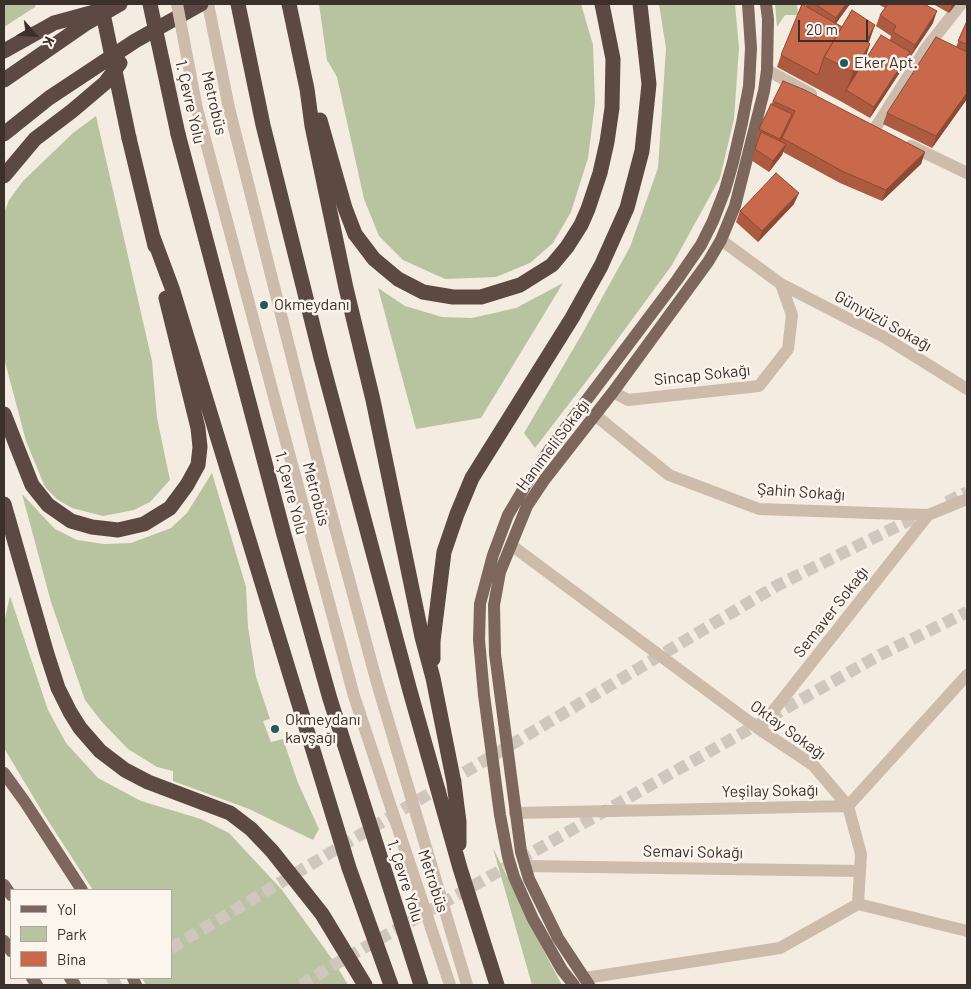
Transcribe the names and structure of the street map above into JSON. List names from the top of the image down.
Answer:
{
  "streets": {
    "highway": ["1. Çevre Yolu"],
    "main road": ["Hanımeli Sokağı"],
    "street": [
      "Metrobüs",
      "Günyüzü Sokağı",
      "Sincap Sokağı",
      "Şahin Sokağı",
      "Semaver Sokağı",
      "Oktay Sokağı",
      "Yeşilay Sokağı",
      "Semavi Sokağı"
    ]
  },
  "crossings": [
    ["Günyüzü Sokağı", "Sincap Sokağı"],
    ["Sincap Sokağı", "Hanımeli Sokağı"],
    ["Hanımeli Sokağı", "Şahin Sokağı"],
    ["Hanımeli Sokağı", "Oktay Sokağı"],
    ["Hanımeli Sokağı", "Yeşilay Sokağı"],
    ["Hanımeli Sokağı", "Semavi Sokağı"],
    ["Şahin Sokağı", "Semaver Sokağı"],
    ["Semaver Sokağı", "Oktay Sokağı"],
    ["Oktay Sokağı", "Yeşilay Sokağı"],
    ["Oktay Sokağı", "Semavi Sokağı"]
  ],
  "places": ["Eker Apt.", "Okmeydanı", "Okmeydanı kavşağı"],
  "legend": ["Yol", "Park", "Bina"],
  "scale_bar": "20 m",
  "north": "bottom right"
}
